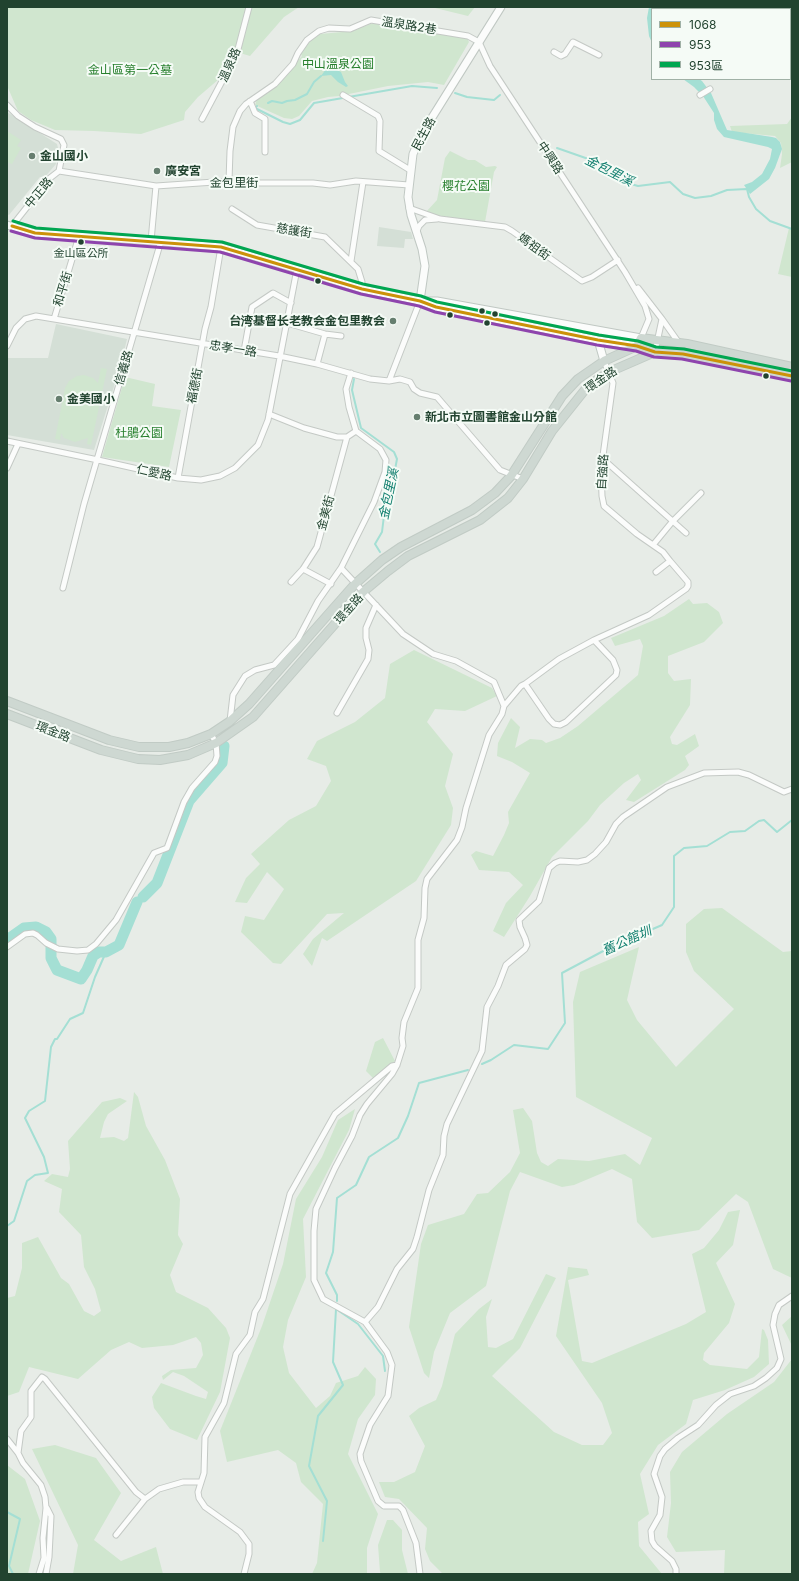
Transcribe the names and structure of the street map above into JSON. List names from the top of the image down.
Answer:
{
  "streets": {
    "main road": ["環金路"],
    "street": [
      "溫泉路2巷",
      "溫泉路",
      "民生路",
      "中興路",
      "金包里街",
      "中正路",
      "慈護街",
      "媽祖街",
      "和平街",
      "忠孝一路",
      "信義路",
      "福德街",
      "自強路",
      "仁愛路",
      "金美街"
    ]
  },
  "crossings": [
    ["溫泉路2巷", "民生路"],
    ["溫泉路2巷", "中興路"],
    ["民生路", "中興路"],
    ["民生路", "金包里街"],
    ["民生路", "媽祖街"],
    ["中興路", "媽祖街"],
    ["金包里街", "中正路"],
    ["和平街", "忠孝一路"],
    ["忠孝一路", "信義路"],
    ["忠孝一路", "環金路"],
    ["忠孝一路", "福德街"],
    ["忠孝一路", "仁愛路"],
    ["信義路", "仁愛路"],
    ["環金路", "自強路"],
    ["福德街", "仁愛路"]
  ],
  "water": ["金包里溪", "舊公館圳"],
  "parks": [
    "中山溫泉公園",
    "金山區第一公墓",
    "櫻花公園",
    "杜鵑公園"
  ],
  "places": [
    "金山國小",
    "廣安宮",
    "金山區公所",
    "台湾基督长老教会金包里教会",
    "金美國小",
    "新北市立圖書館金山分館"
  ],
  "lines": ["transit line 953區", "transit line 1068", "transit line 953"],
  "legend": ["1068", "953", "953區"]
}
